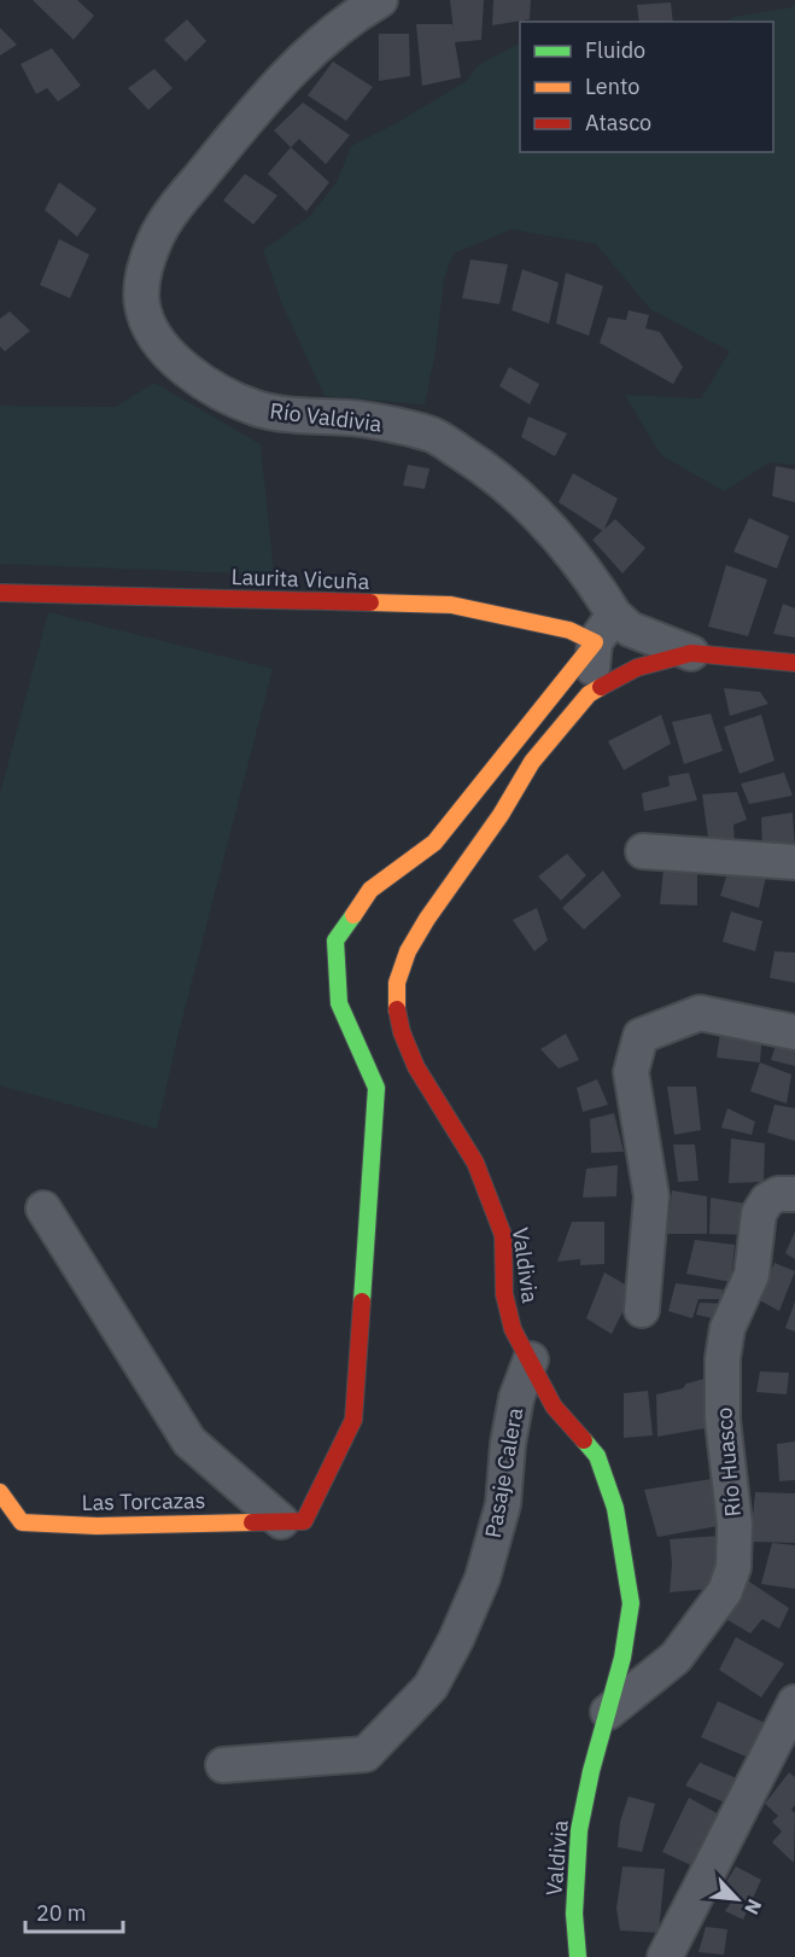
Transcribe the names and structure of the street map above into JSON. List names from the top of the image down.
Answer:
{
  "streets": {
    "street": [
      "Río Valdivia",
      "Laurita Vicuña",
      "Valdivia",
      "Río Huasco",
      "Pasaje Calera",
      "Las Torcazas"
    ]
  },
  "crossings": [
    ["Río Valdivia", "Laurita Vicuña"],
    ["Río Valdivia", "Valdivia"],
    ["Valdivia", "Río Huasco"],
    ["Valdivia", "Pasaje Calera"]
  ],
  "legend": ["Fluido", "Lento", "Atasco"],
  "scale_bar": "20 m",
  "north": "bottom right"
}
